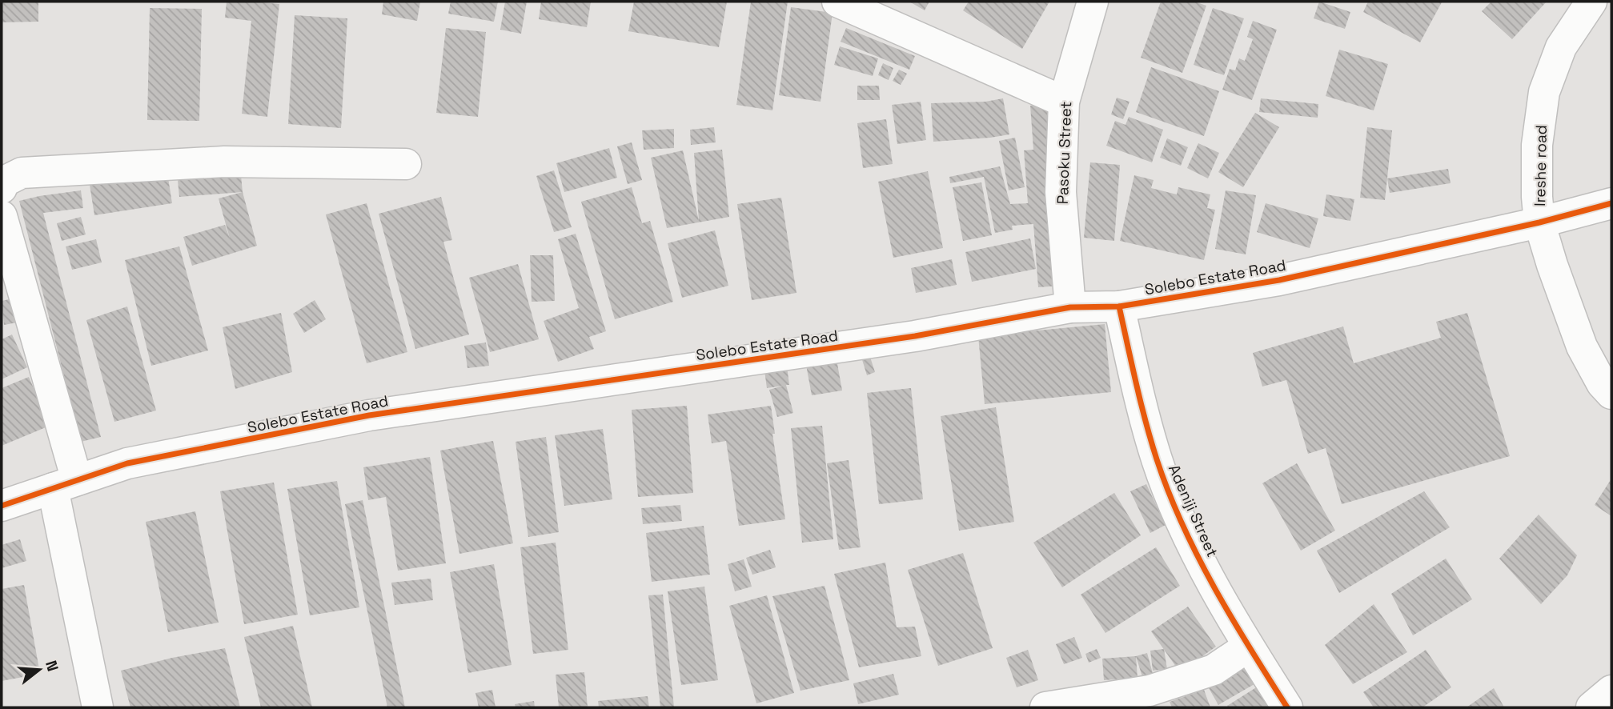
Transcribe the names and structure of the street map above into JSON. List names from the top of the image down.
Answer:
{
  "streets": {
    "street": [
      "Pasoku Street",
      "Ireshe road",
      "Solebo Estate Road",
      "Adeniji Street"
    ]
  },
  "crossings": [
    ["Pasoku Street", "Solebo Estate Road"],
    ["Ireshe road", "Solebo Estate Road"],
    ["Solebo Estate Road", "Adeniji Street"]
  ],
  "north": "right"
}
